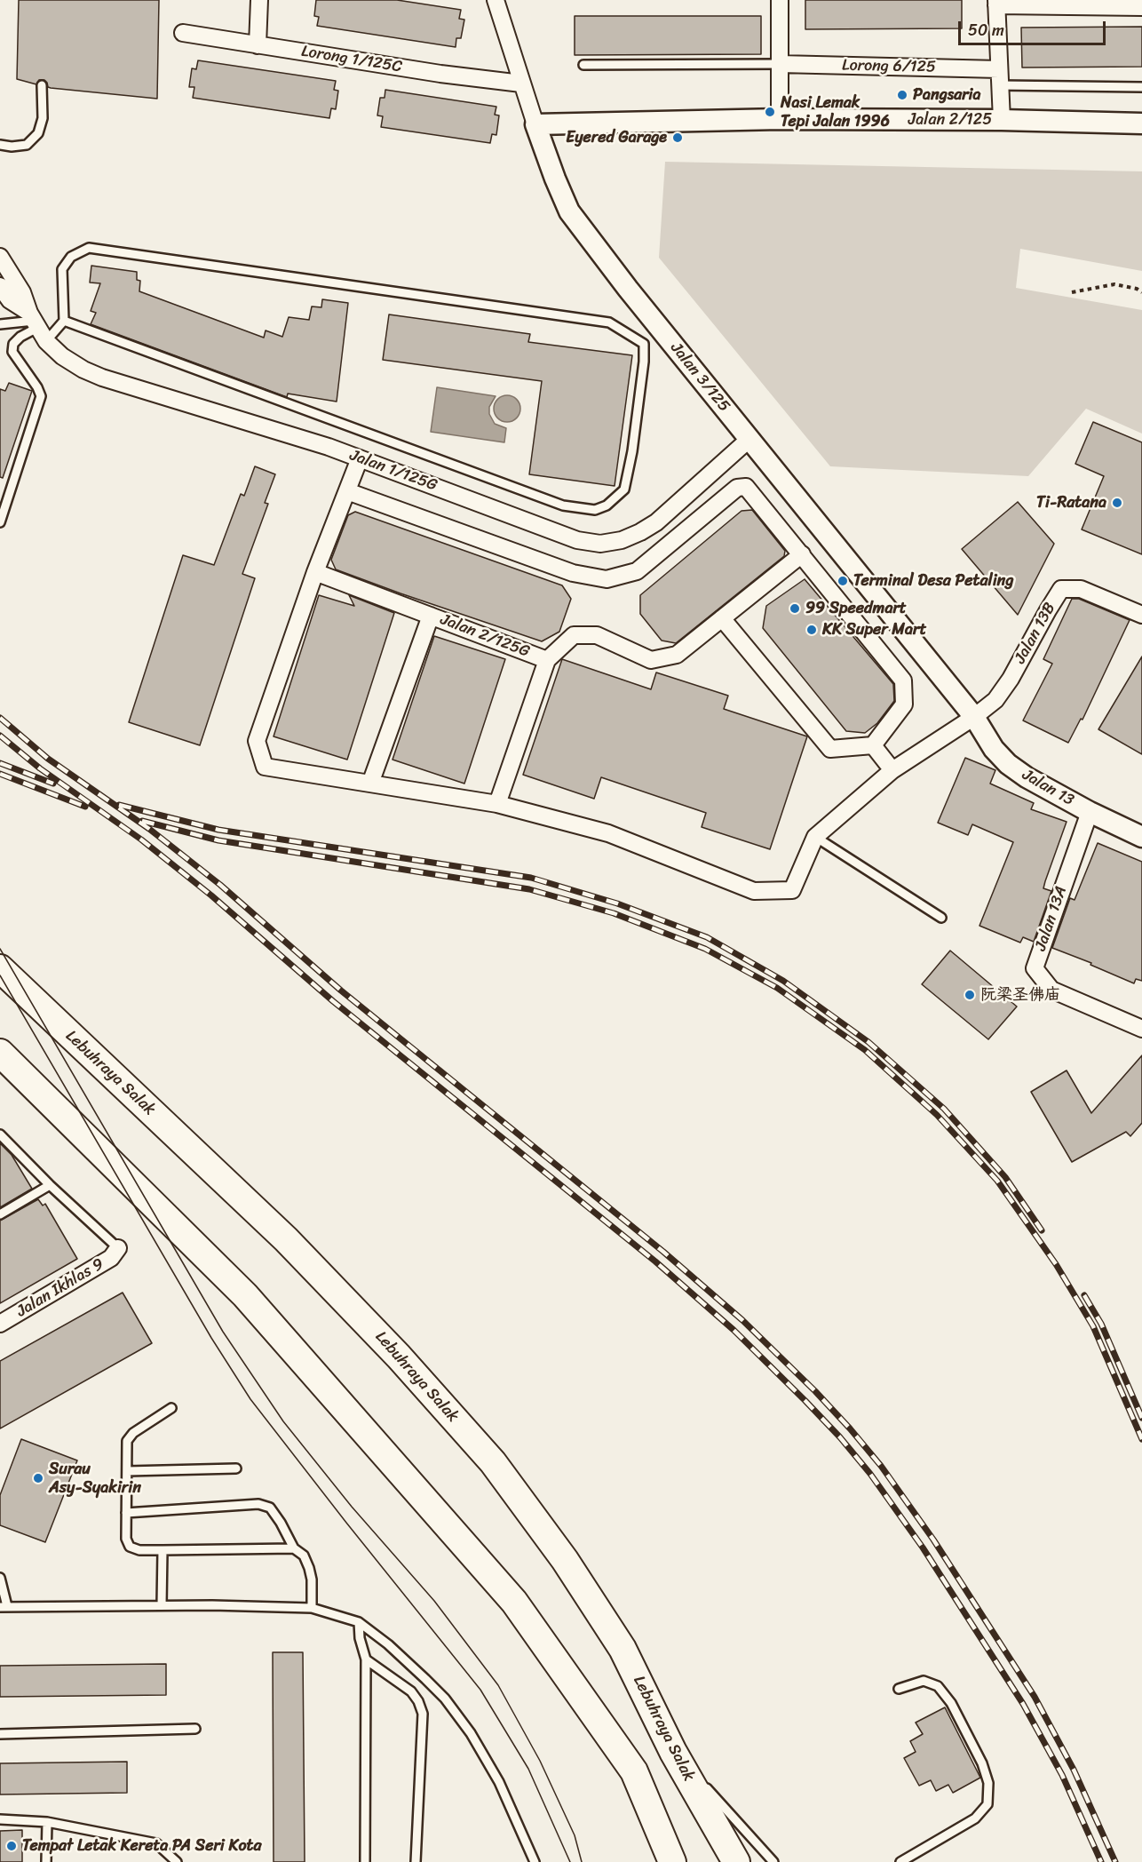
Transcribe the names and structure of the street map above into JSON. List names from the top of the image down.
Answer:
{
  "streets": {
    "highway": ["Lebuhraya Salak"],
    "street": [
      "Lorong 1/125C",
      "Lorong 6/125",
      "Jalan 2/125",
      "Jalan 3/125",
      "Jalan 1/125G",
      "Jalan 13B",
      "Jalan 2/125G",
      "Jalan 13",
      "Jalan 13A",
      "Jalan Ikhlas 9"
    ]
  },
  "crossings": [
    ["Lorong 1/125C", "Jalan 3/125"],
    ["Jalan 2/125", "Jalan 3/125"],
    ["Jalan 3/125", "Jalan 1/125G"],
    ["Jalan 3/125", "Jalan 13B"],
    ["Jalan 3/125", "Jalan 13"],
    ["Jalan 13B", "Jalan 13"],
    ["Jalan 13", "Jalan 13A"]
  ],
  "places": [
    "Pangsaria",
    "Nasi Lemak Tepi Jalan 1996",
    "Eyered Garage",
    "Ti-Ratana",
    "Terminal Desa Petaling",
    "99 Speedmart",
    "KK Super Mart",
    "阮梁圣佛庙",
    "Surau Asy-Syakirin",
    "Tempat Letak Kereta PA Seri Kota"
  ],
  "scale_bar": "50 m"
}
